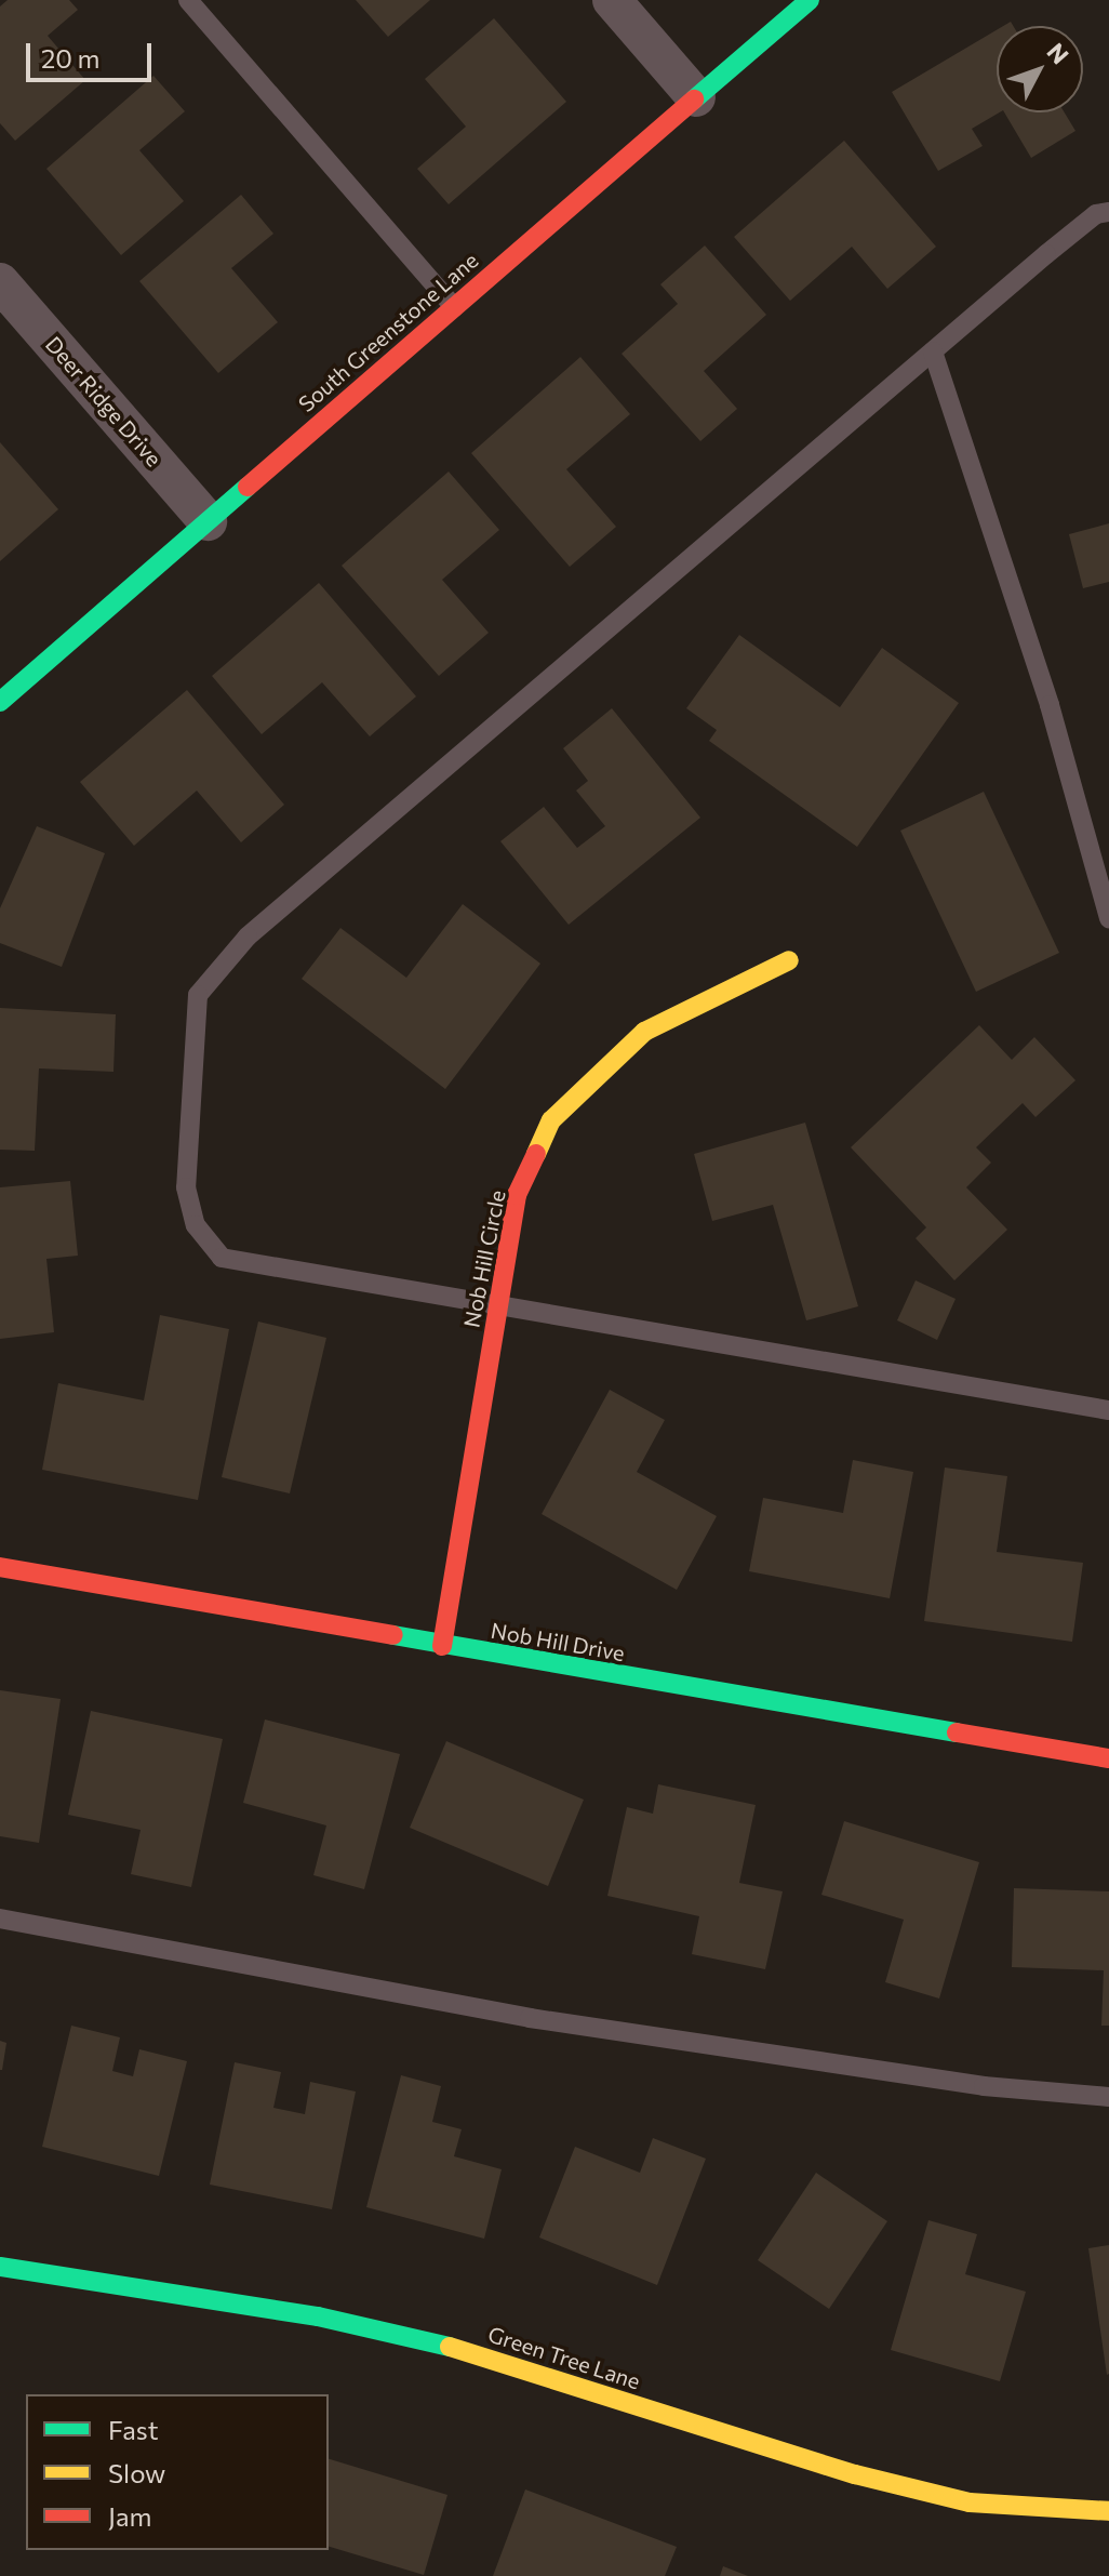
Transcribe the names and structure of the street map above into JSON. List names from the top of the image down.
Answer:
{
  "streets": {
    "street": [
      "South Greenstone Lane",
      "Deer Ridge Drive",
      "Nob Hill Circle",
      "Nob Hill Drive",
      "Green Tree Lane"
    ]
  },
  "crossings": [
    ["South Greenstone Lane", "Deer Ridge Drive"],
    ["Nob Hill Circle", "Nob Hill Drive"]
  ],
  "legend": ["Fast", "Slow", "Jam"],
  "scale_bar": "20 m",
  "north": "top right"
}
